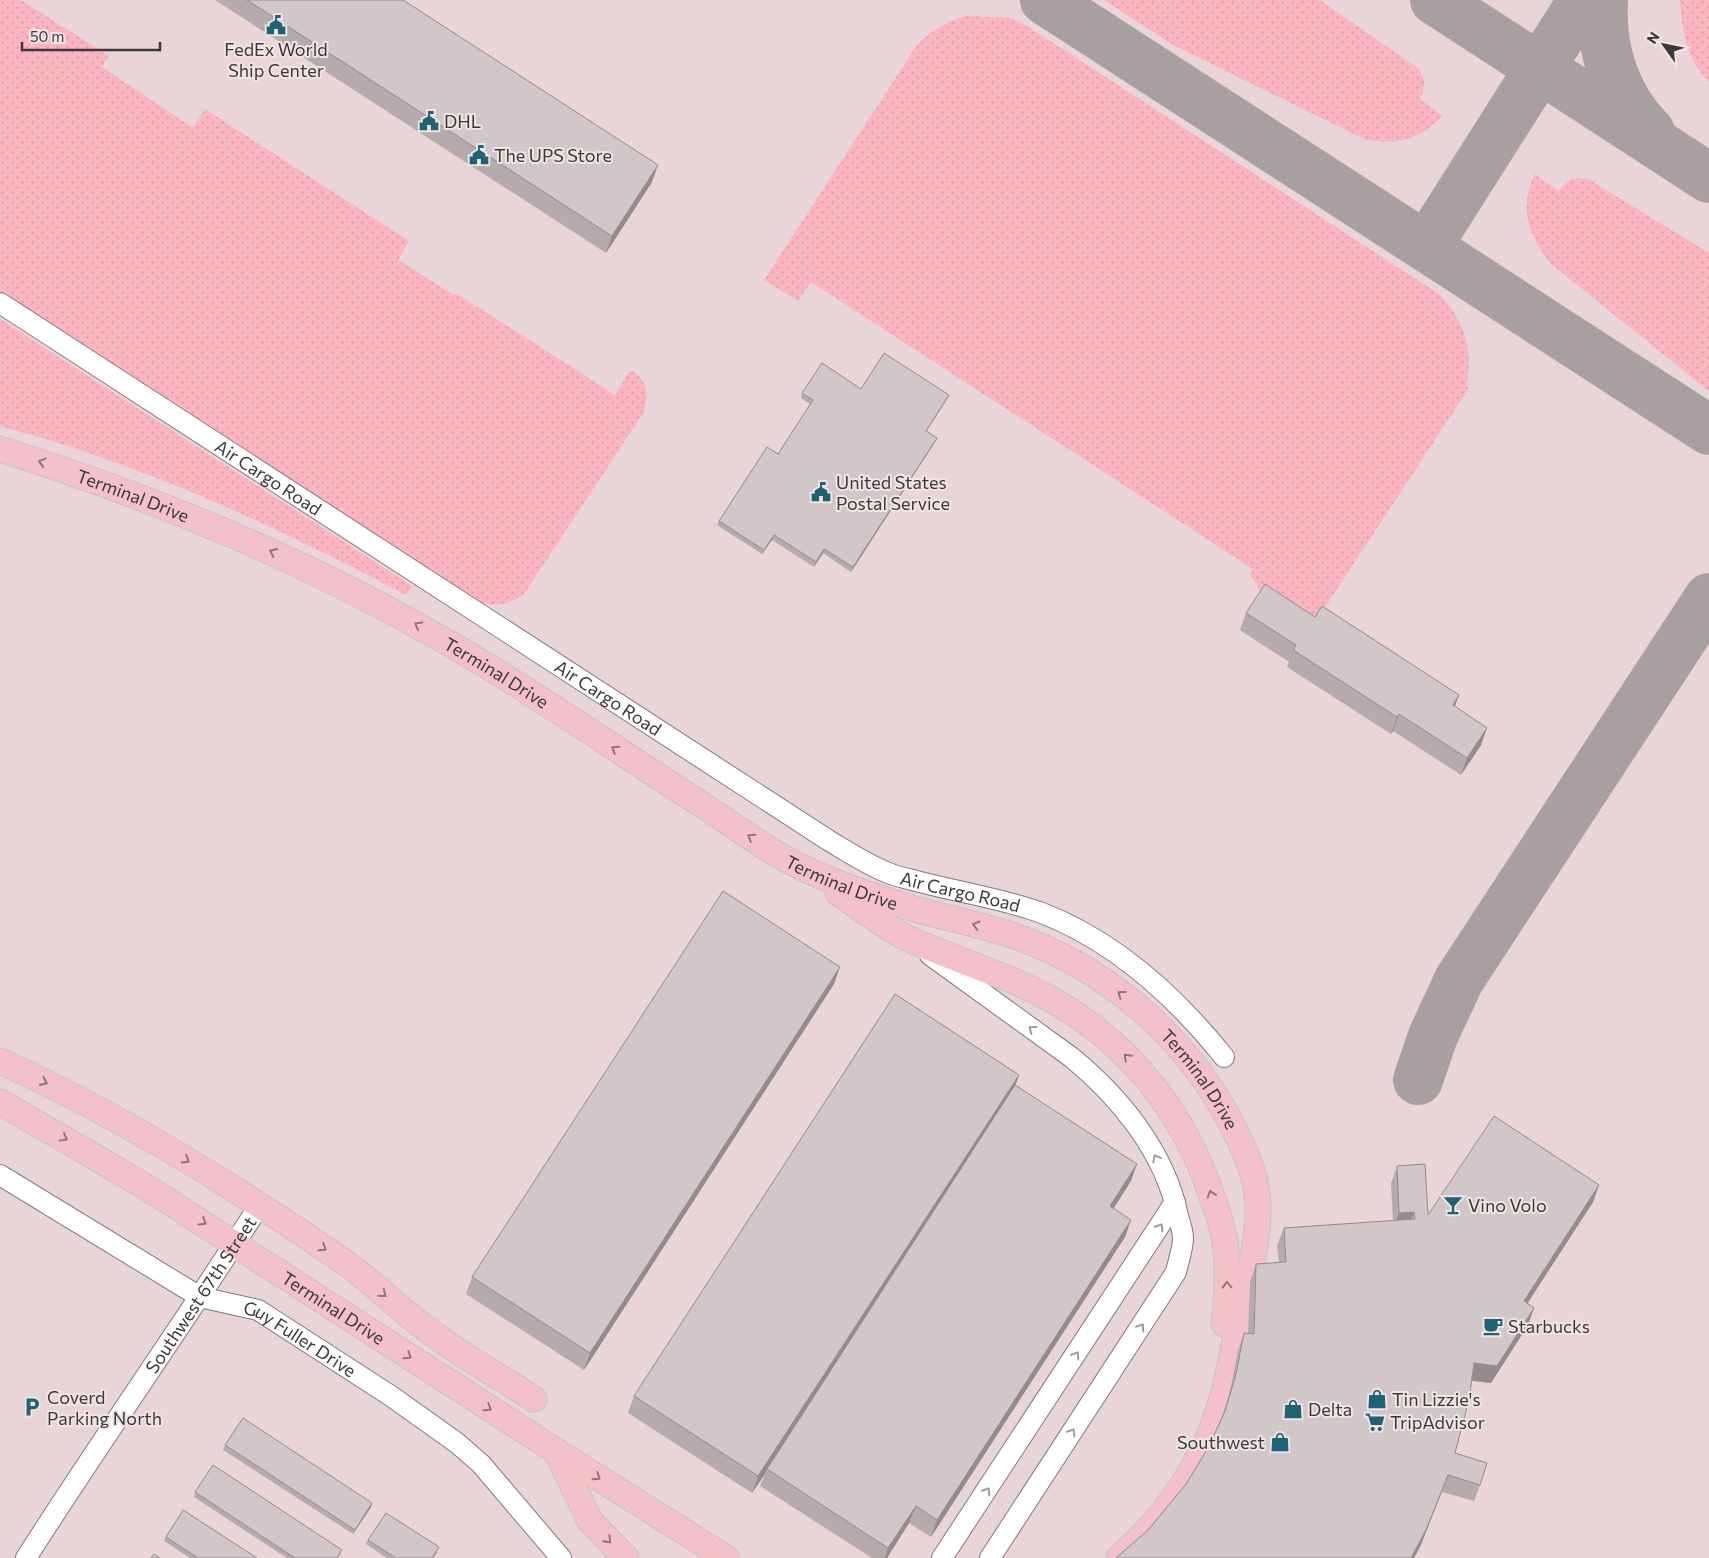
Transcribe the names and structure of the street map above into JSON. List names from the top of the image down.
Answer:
{
  "streets": {
    "main road": ["Terminal Drive"],
    "street": ["Air Cargo Road", "Southwest 67th Street", "Guy Fuller Drive"]
  },
  "crossings": [
    ["Terminal Drive", "Southwest 67th Street"],
    ["Southwest 67th Street", "Guy Fuller Drive"]
  ],
  "places": {
    "public building": [
      "FedEx World Ship Center",
      "DHL",
      "The UPS Store",
      "United States Postal Service"
    ],
    "bar": ["Vino Volo"],
    "cafe": ["Starbucks"],
    "shop": ["Tin Lizzie's", "Delta", "Southwest"],
    "parking": ["Coverd Parking North"],
    "supermarket": ["TripAdvisor"]
  },
  "scale_bar": "50 m",
  "north": "top left"
}
